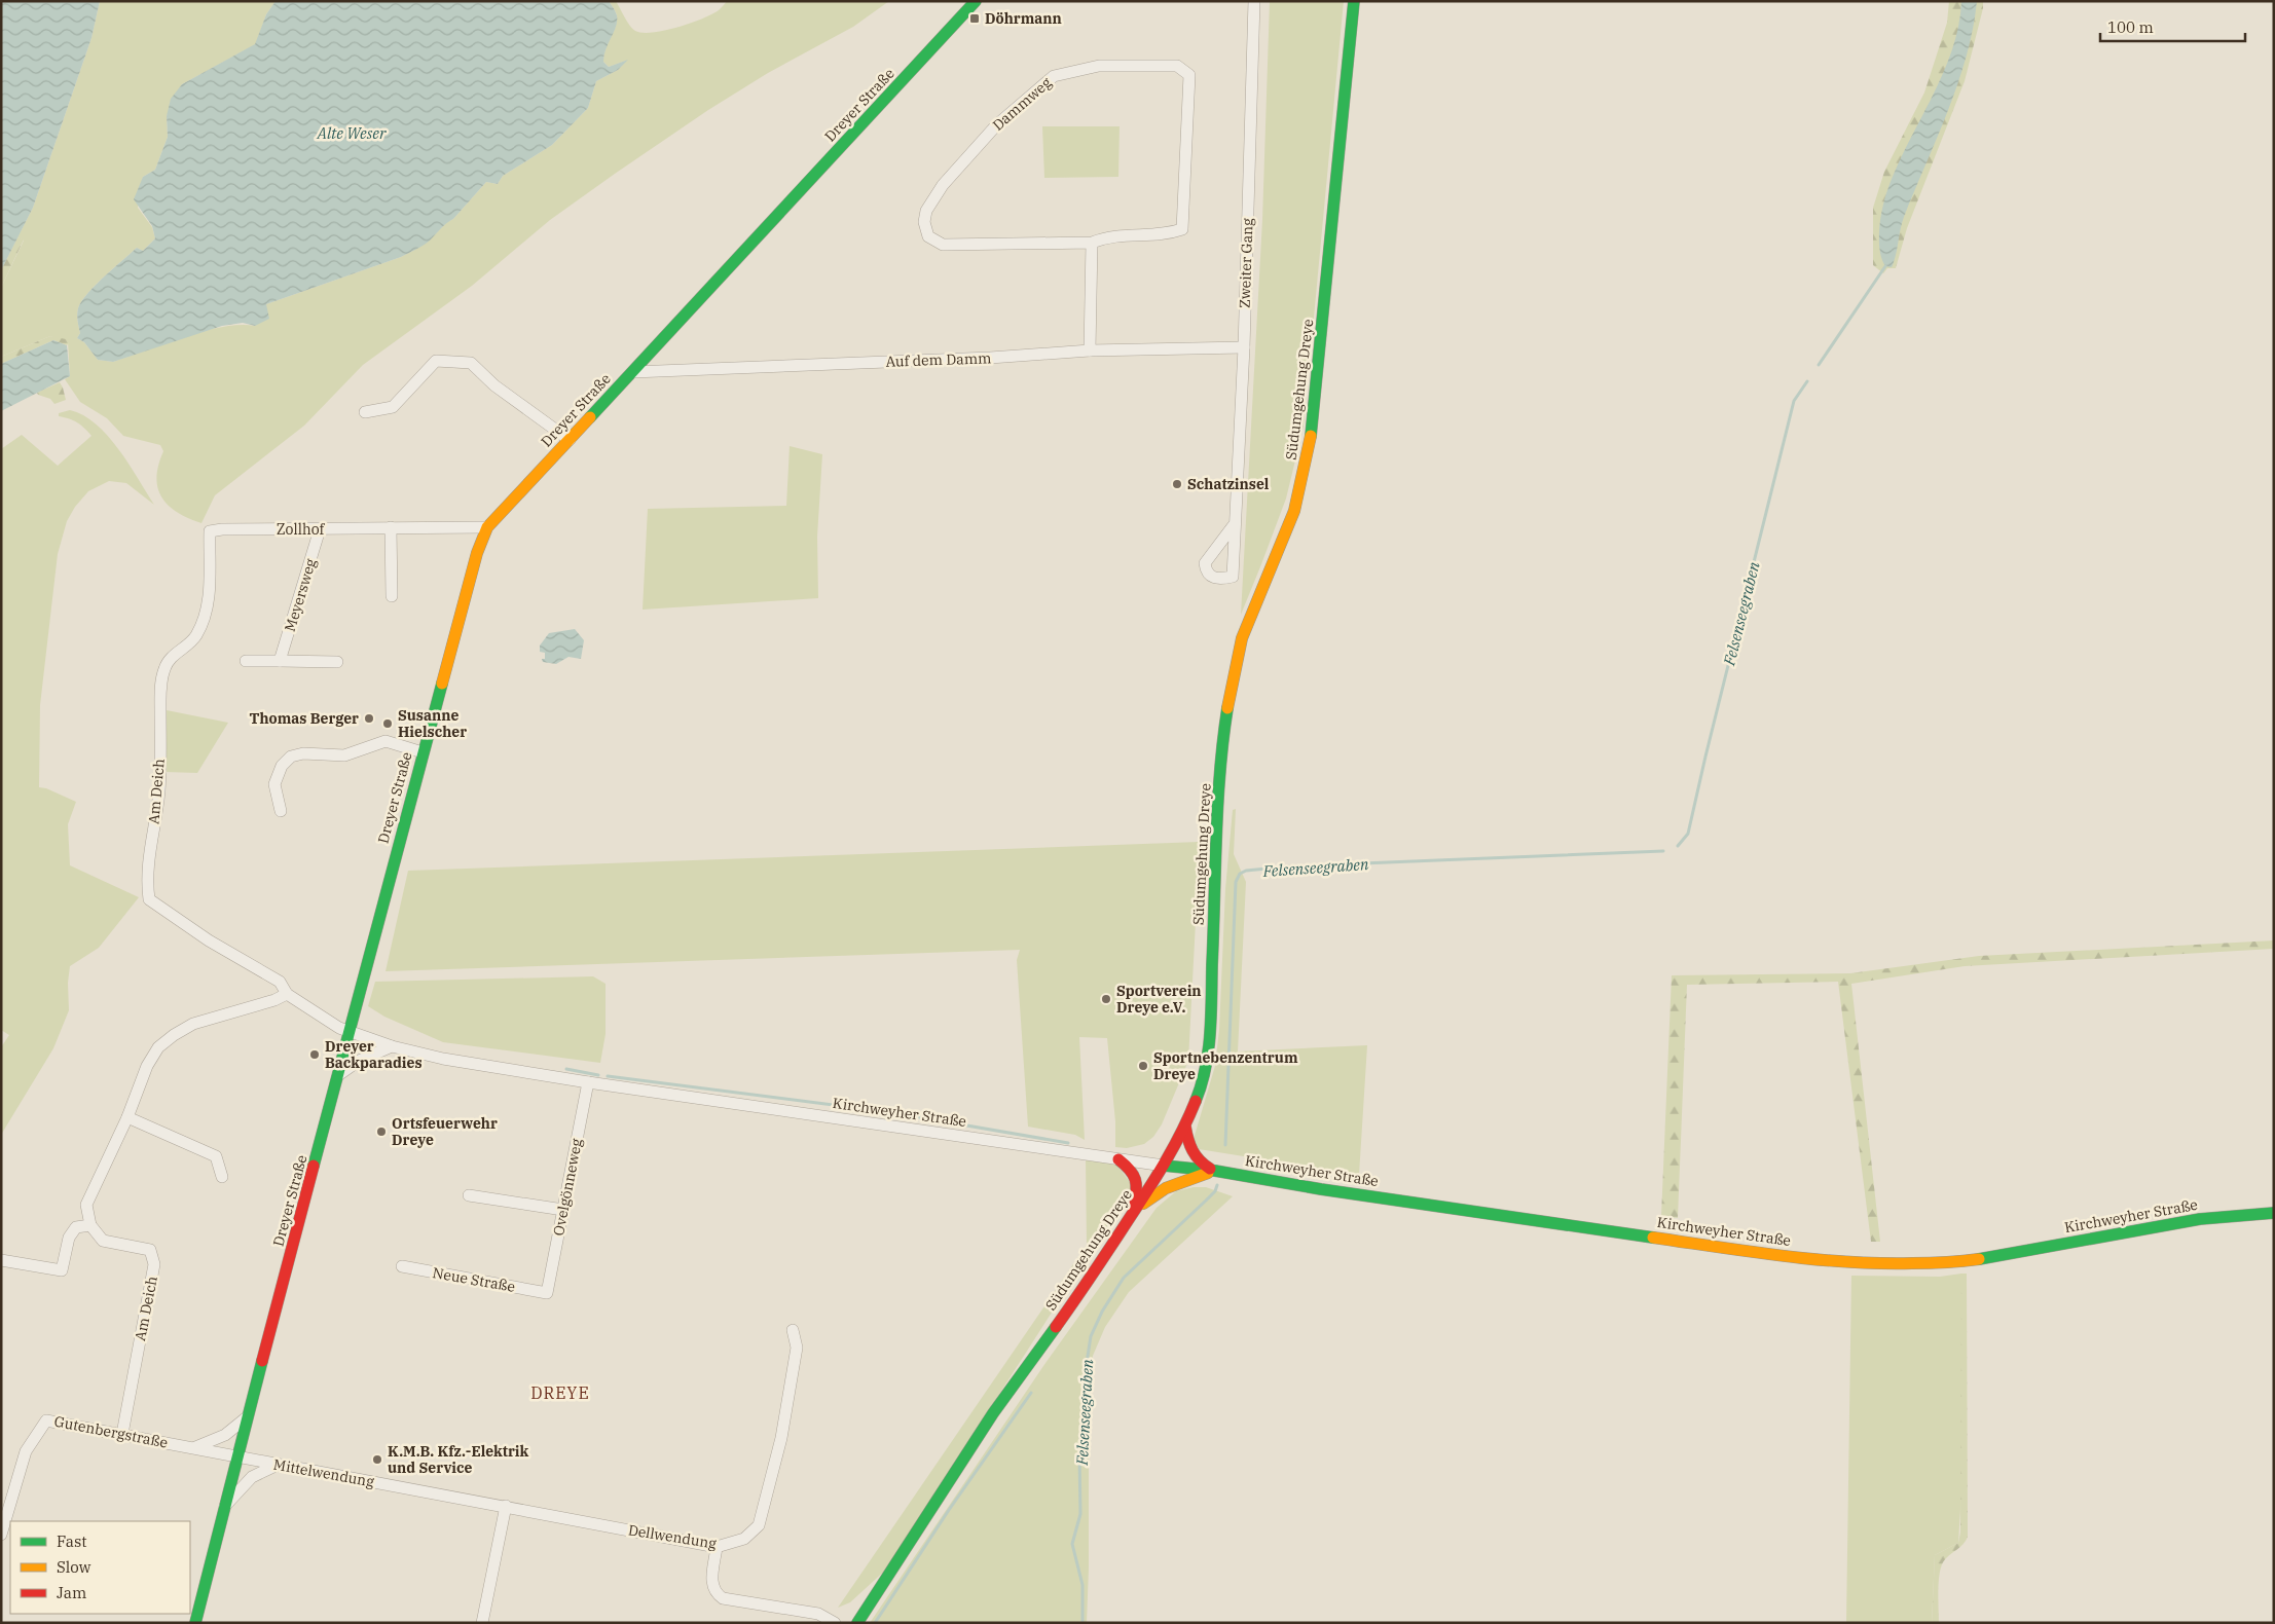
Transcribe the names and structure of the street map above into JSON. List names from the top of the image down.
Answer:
{
  "streets": {
    "main road": ["Dreyer Straße", "Südumgehung Dreye", "Kirchweyher Straße"],
    "street": [
      "Dammweg",
      "Zweiter Gang",
      "Auf dem Damm",
      "Zollhof",
      "Meyersweg",
      "Am Deich",
      "Ovelgönneweg",
      "Neue Straße",
      "Gutenbergstraße",
      "Mittelwendung",
      "Dellwendung"
    ]
  },
  "crossings": [
    ["Dreyer Straße", "Auf dem Damm"],
    ["Dreyer Straße", "Zollhof"],
    ["Dreyer Straße", "Am Deich"],
    ["Dreyer Straße", "Kirchweyher Straße"],
    ["Dreyer Straße", "Gutenbergstraße"],
    ["Dreyer Straße", "Mittelwendung"],
    ["Zweiter Gang", "Auf dem Damm"],
    ["Südumgehung Dreye", "Kirchweyher Straße"],
    ["Zollhof", "Meyersweg"],
    ["Zollhof", "Am Deich"],
    ["Am Deich", "Kirchweyher Straße"],
    ["Am Deich", "Gutenbergstraße"],
    ["Kirchweyher Straße", "Ovelgönneweg"],
    ["Ovelgönneweg", "Neue Straße"],
    ["Gutenbergstraße", "Mittelwendung"],
    ["Mittelwendung", "Dellwendung"]
  ],
  "districts": ["DREYE"],
  "water": ["Alte Weser", "Felsenseegraben"],
  "places": {
    "transit": ["Döhrmann"],
    "other": [
      "Schatzinsel",
      "Thomas Berger",
      "Susanne Hielscher",
      "Sportverein Dreye e.V.",
      "Dreyer Backparadies",
      "Sportnebenzentrum Dreye",
      "Ortsfeuerwehr Dreye",
      "K.M.B. Kfz.-Elektrik und Service"
    ]
  },
  "legend": ["Fast", "Slow", "Jam"],
  "scale_bar": "100 m"
}
